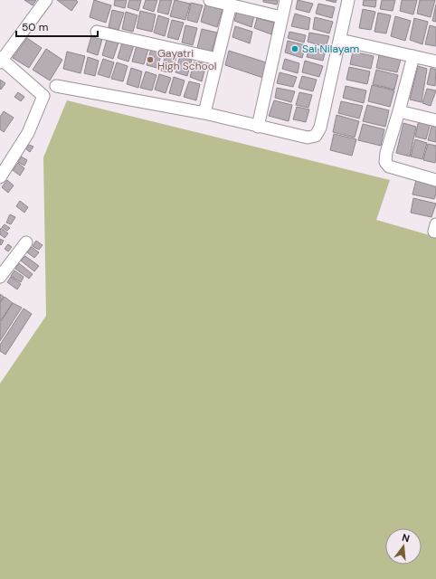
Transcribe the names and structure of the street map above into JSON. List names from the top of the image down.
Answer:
{
  "places": ["Sai Nilayam", "Gayatri High School"],
  "scale_bar": "50 m",
  "north": "top"
}
